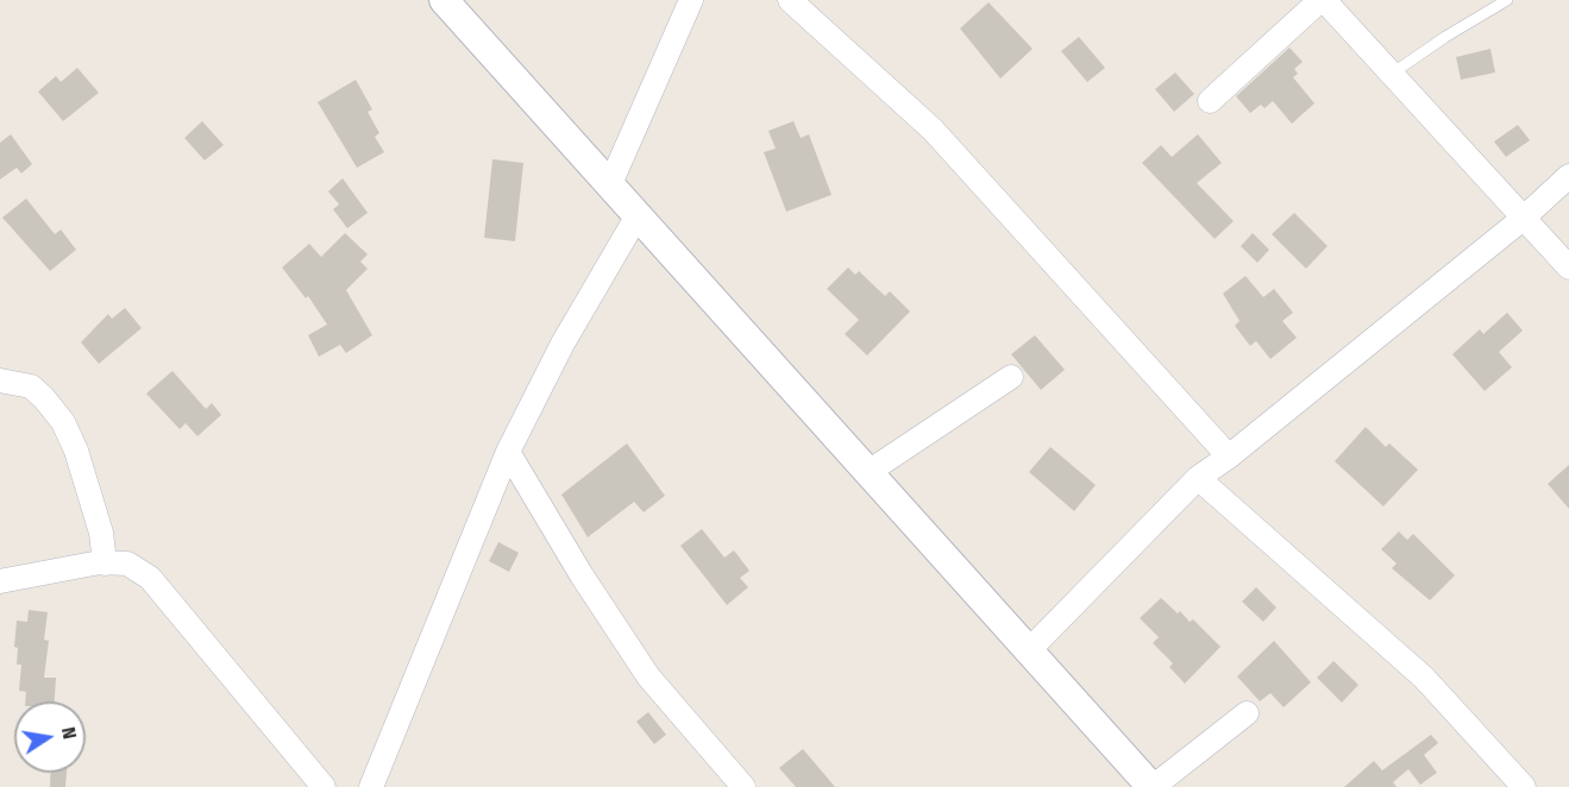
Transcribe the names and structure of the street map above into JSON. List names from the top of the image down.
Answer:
{
  "north": "right"
}
